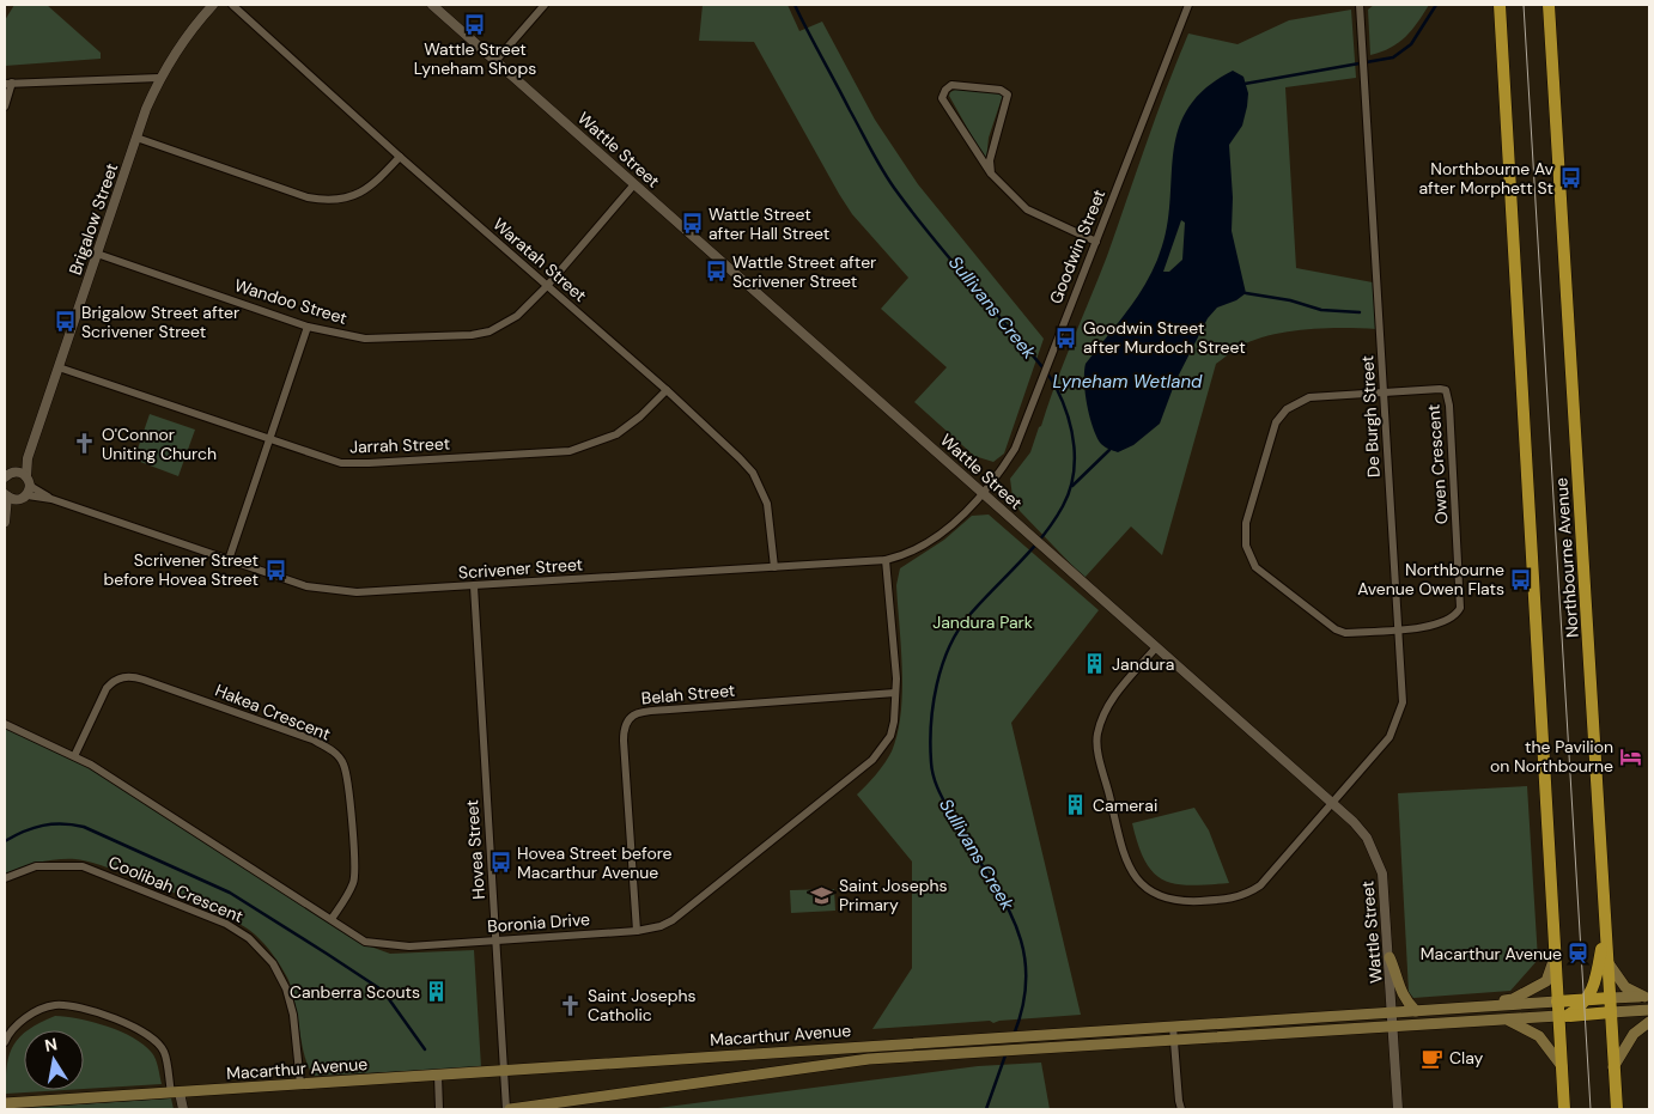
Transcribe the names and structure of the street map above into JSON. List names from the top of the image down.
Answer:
{
  "streets": {
    "highway": ["Northbourne Avenue", "Macarthur Avenue"],
    "street": [
      "Wattle Street",
      "Brigalow Street",
      "Goodwin Street",
      "Waratah Street",
      "Wandoo Street",
      "De Burgh Street",
      "Jarrah Street",
      "Owen Crescent",
      "Scrivener Street",
      "Belah Street",
      "Hakea Crescent",
      "Hovea Street",
      "Coolibah Crescent",
      "Boronia Drive"
    ]
  },
  "crossings": [
    ["Wattle Street", "Goodwin Street"],
    ["Wattle Street", "Wandoo Street"],
    ["Wattle Street", "De Burgh Street"],
    ["Wattle Street", "Scrivener Street"],
    ["Wattle Street", "Macarthur Avenue"],
    ["Brigalow Street", "Wandoo Street"],
    ["Brigalow Street", "Jarrah Street"],
    ["Brigalow Street", "Scrivener Street"],
    ["Goodwin Street", "Scrivener Street"],
    ["Waratah Street", "Wandoo Street"],
    ["Waratah Street", "Jarrah Street"],
    ["Waratah Street", "Scrivener Street"],
    ["De Burgh Street", "Owen Crescent"],
    ["Northbourne Avenue", "Macarthur Avenue"],
    ["Scrivener Street", "Hovea Street"],
    ["Scrivener Street", "Boronia Drive"],
    ["Belah Street", "Boronia Drive"],
    ["Hakea Crescent", "Boronia Drive"],
    ["Hovea Street", "Boronia Drive"],
    ["Hovea Street", "Macarthur Avenue"],
    ["Coolibah Crescent", "Macarthur Avenue"]
  ],
  "water": ["Sullivans Creek", "Lyneham Wetland"],
  "parks": ["Jandura Park"],
  "places": {
    "bus stop": [
      "Wattle Street Lyneham Shops",
      "Northbourne Av after Morphett St",
      "Wattle Street after Hall Street",
      "Wattle Street after Scrivener Street",
      "Brigalow Street after Scrivener Street",
      "Goodwin Street after Murdoch Street",
      "Scrivener Street before Hovea Street",
      "Northbourne Avenue Owen Flats",
      "Hovea Street before Macarthur Avenue"
    ],
    "church": ["O'Connor Uniting Church", "Saint Josephs Catholic"],
    "building": ["Jandura", "Camerai", "Canberra Scouts"],
    "hotel": ["the Pavilion on Northbourne"],
    "school or university": ["Saint Josephs Primary"],
    "station": ["Macarthur Avenue"],
    "cafe": ["Clay"]
  },
  "north": "top"
}
